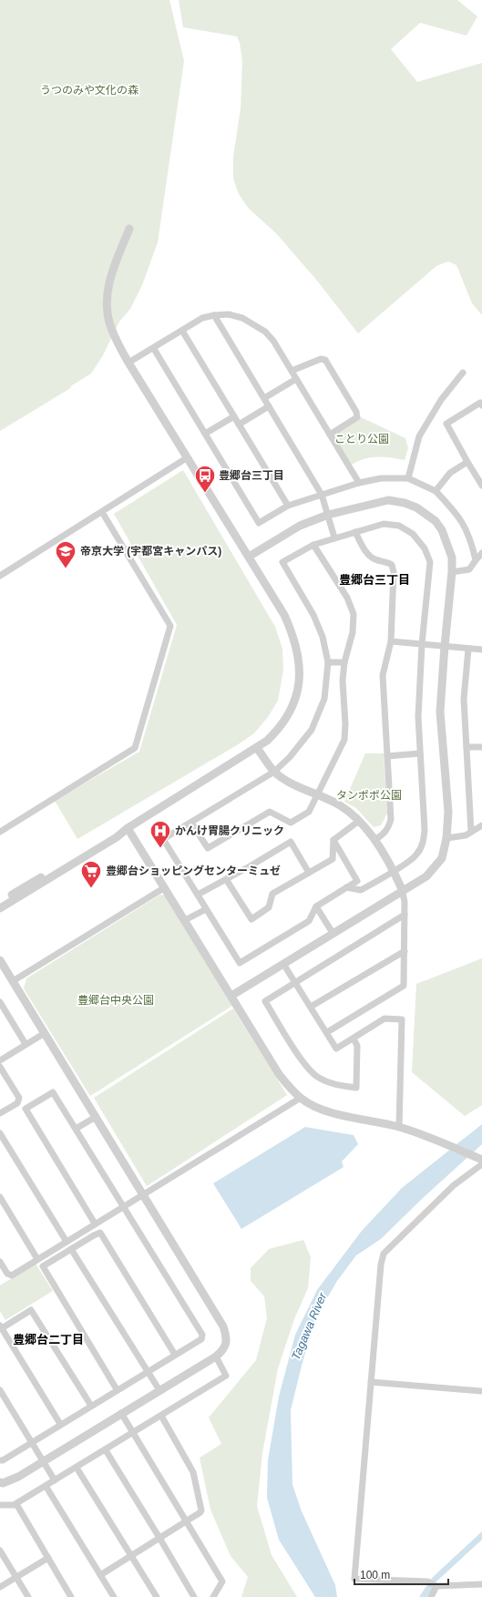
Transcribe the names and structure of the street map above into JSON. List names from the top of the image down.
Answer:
{
  "districts": ["豊郷台三丁目", "豊郷台二丁目"],
  "water": ["Tagawa River"],
  "parks": [
    "うつのみや文化の森",
    "ことり公園",
    "タンポポ公園",
    "豊郷台中央公園"
  ],
  "places": {
    "bus stop": ["豊郷台三丁目"],
    "school or university": ["帝京大学 (宇都宮キャンパス)"],
    "hospital": ["かんけ胃腸クリニック"],
    "supermarket": ["豊郷台ショッピングセンターミュゼ"]
  },
  "scale_bar": "100 m"
}
